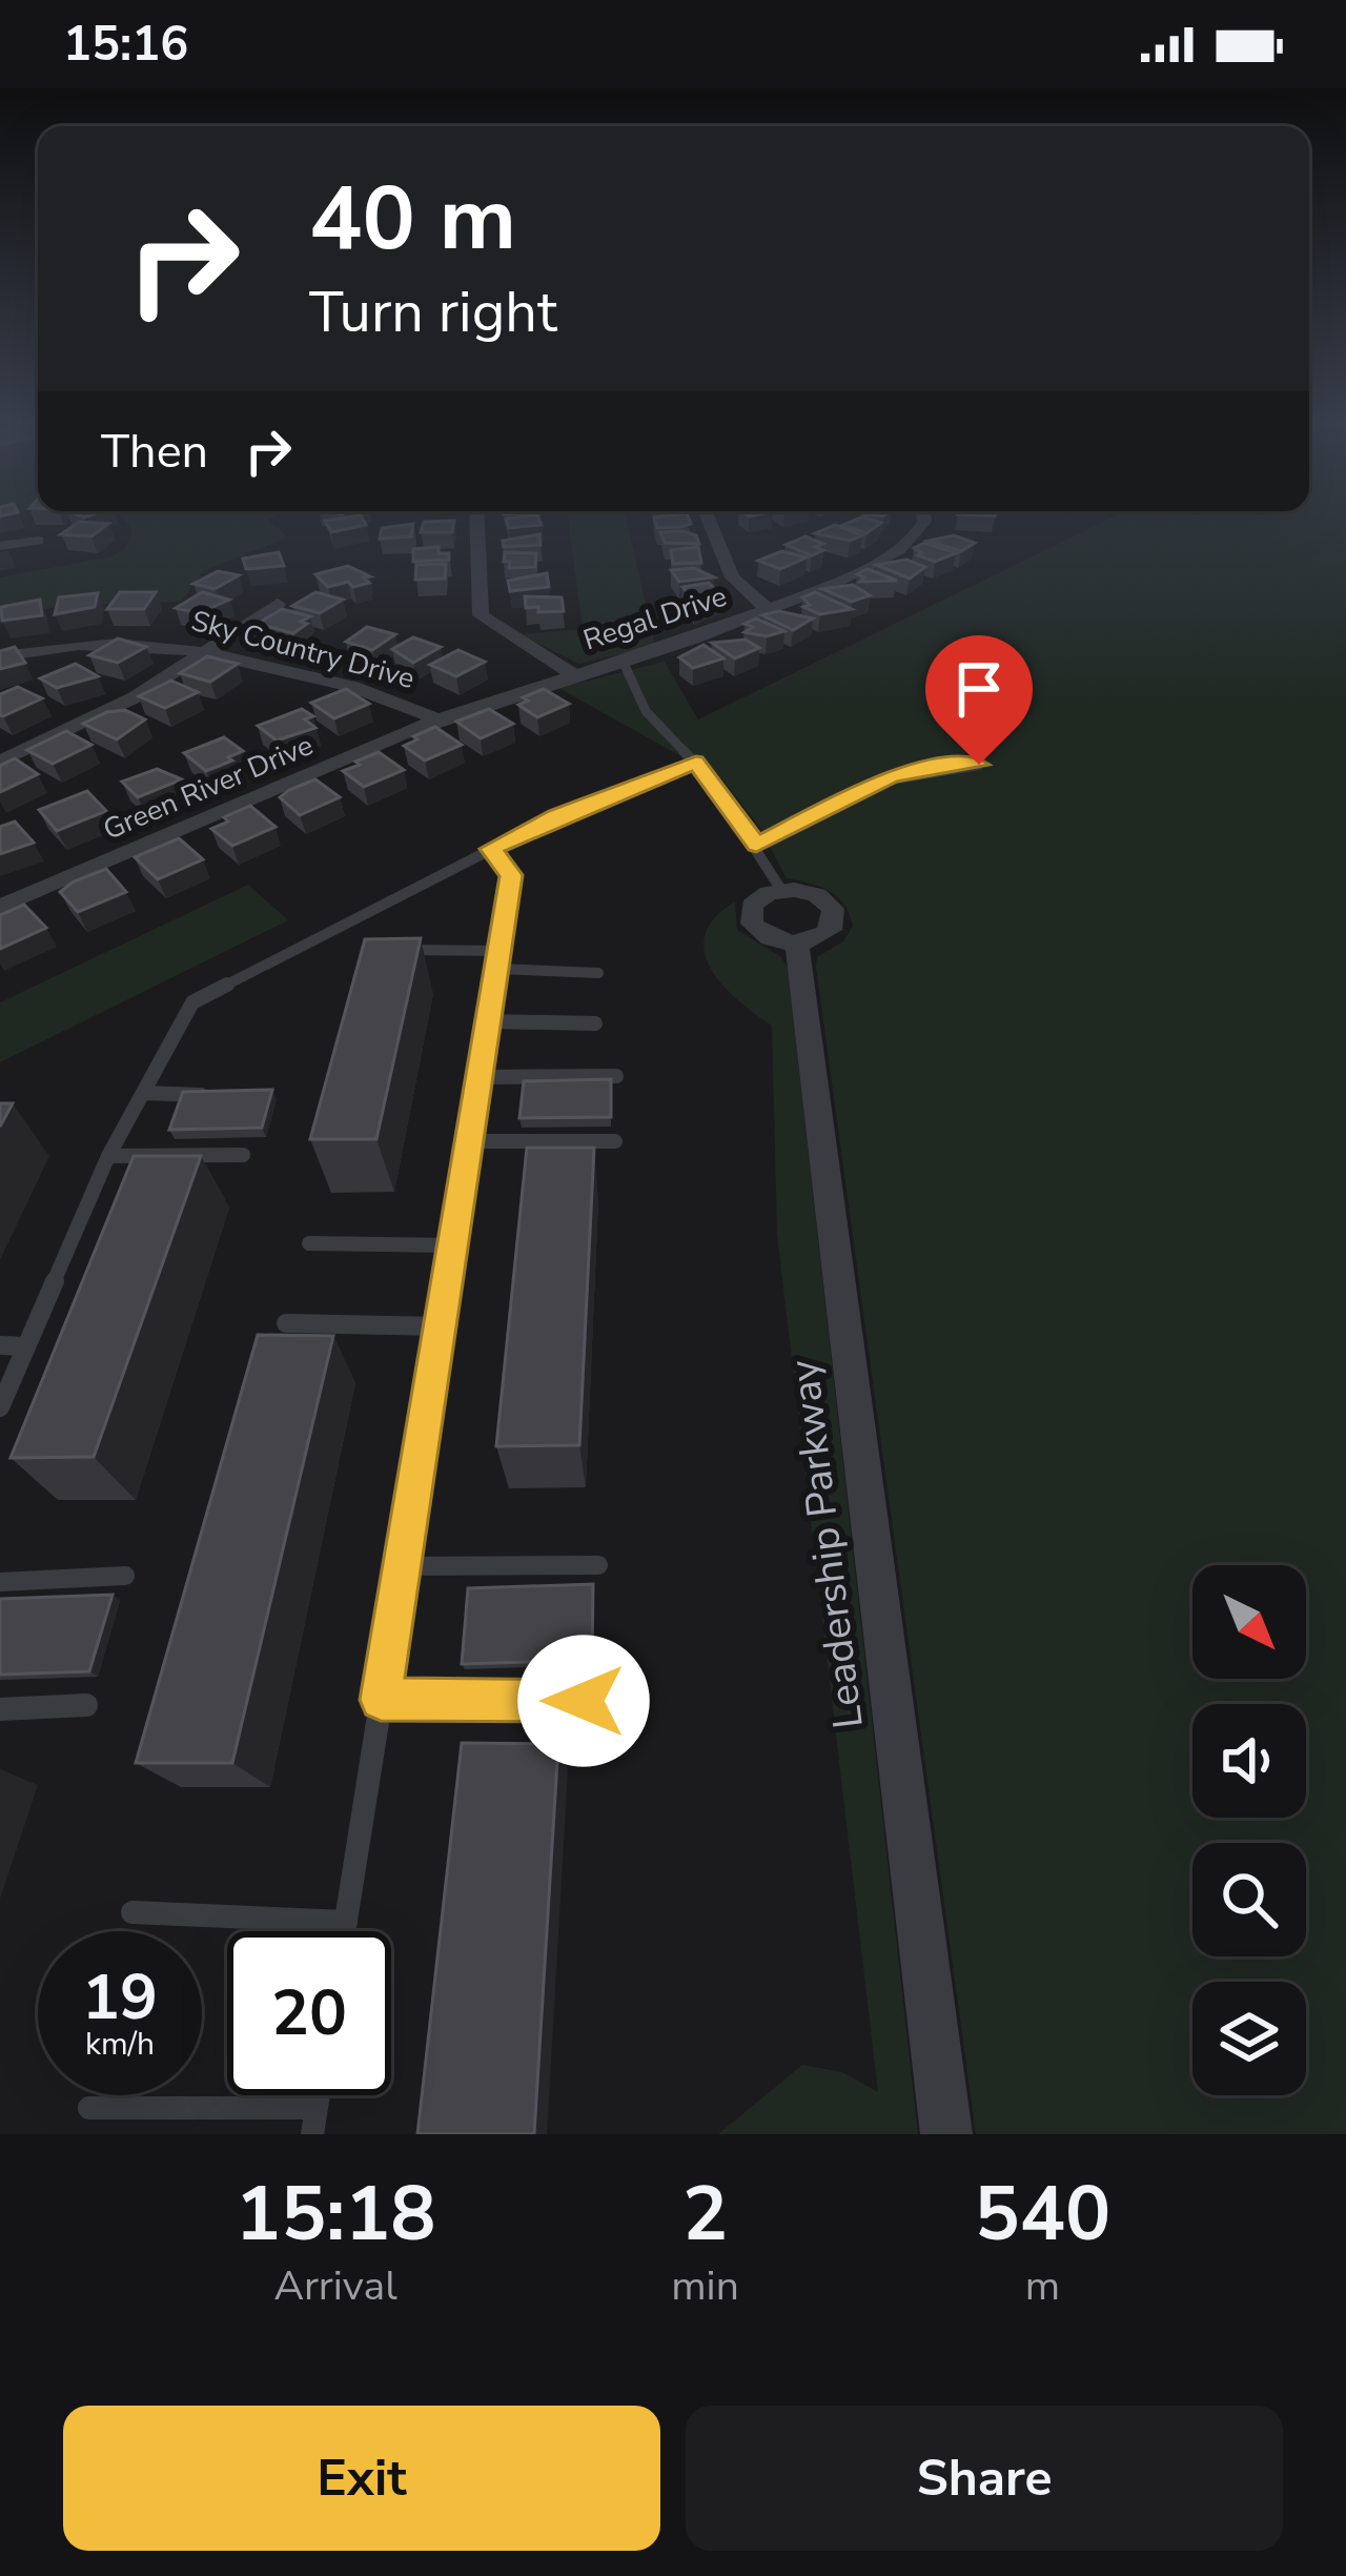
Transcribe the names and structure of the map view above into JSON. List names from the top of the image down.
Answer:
{
  "streets": {
    "street": [
      "Regal Drive",
      "Sky Country Drive",
      "Green River Drive",
      "Leadership Parkway"
    ]
  },
  "crossings": [
    ["Regal Drive", "Sky Country Drive"],
    ["Regal Drive", "Green River Drive"],
    ["Sky Country Drive", "Green River Drive"]
  ],
  "north": "bottom right",
  "page": {
    "status": "15:16",
    "turn": ["40 m", "Turn right"],
    "then": "Then",
    "speed": "19 km/h",
    "limit": "20",
    "eta": [
      "15:18",
      "Arrival",
      "2",
      "min",
      "540",
      "m"
    ],
    "buttons": ["Exit", "Share"]
  }
}
